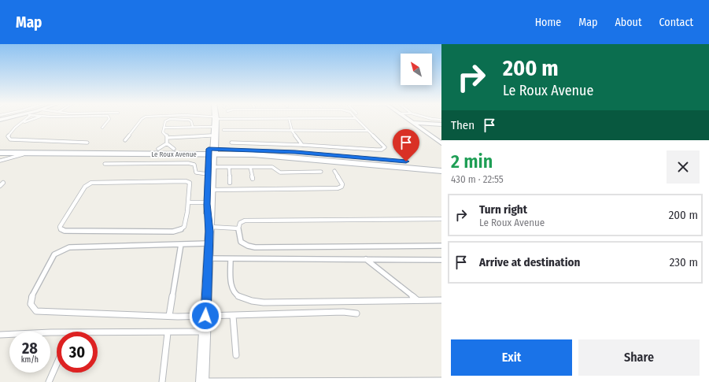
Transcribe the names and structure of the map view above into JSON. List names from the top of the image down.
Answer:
{
  "streets": {
    "main road": ["Le Roux Avenue"]
  },
  "north": "top left",
  "page": {
    "header": "Map",
    "nav": [
      "Home",
      "Map",
      "About",
      "Contact"
    ],
    "turn": ["200 m", "Le Roux Avenue"],
    "then": "Then",
    "heading": ["2 min", "430 m · 22:55"],
    "list": [
      {
        "name": "Turn right",
        "note": "Le Roux Avenue",
        "value": "200 m"
      },
      {
        "name": "Arrive at destination",
        "value": "230 m"
      }
    ],
    "speed": "28 km/h",
    "limit": "30",
    "buttons": ["Exit", "Share"]
  }
}
